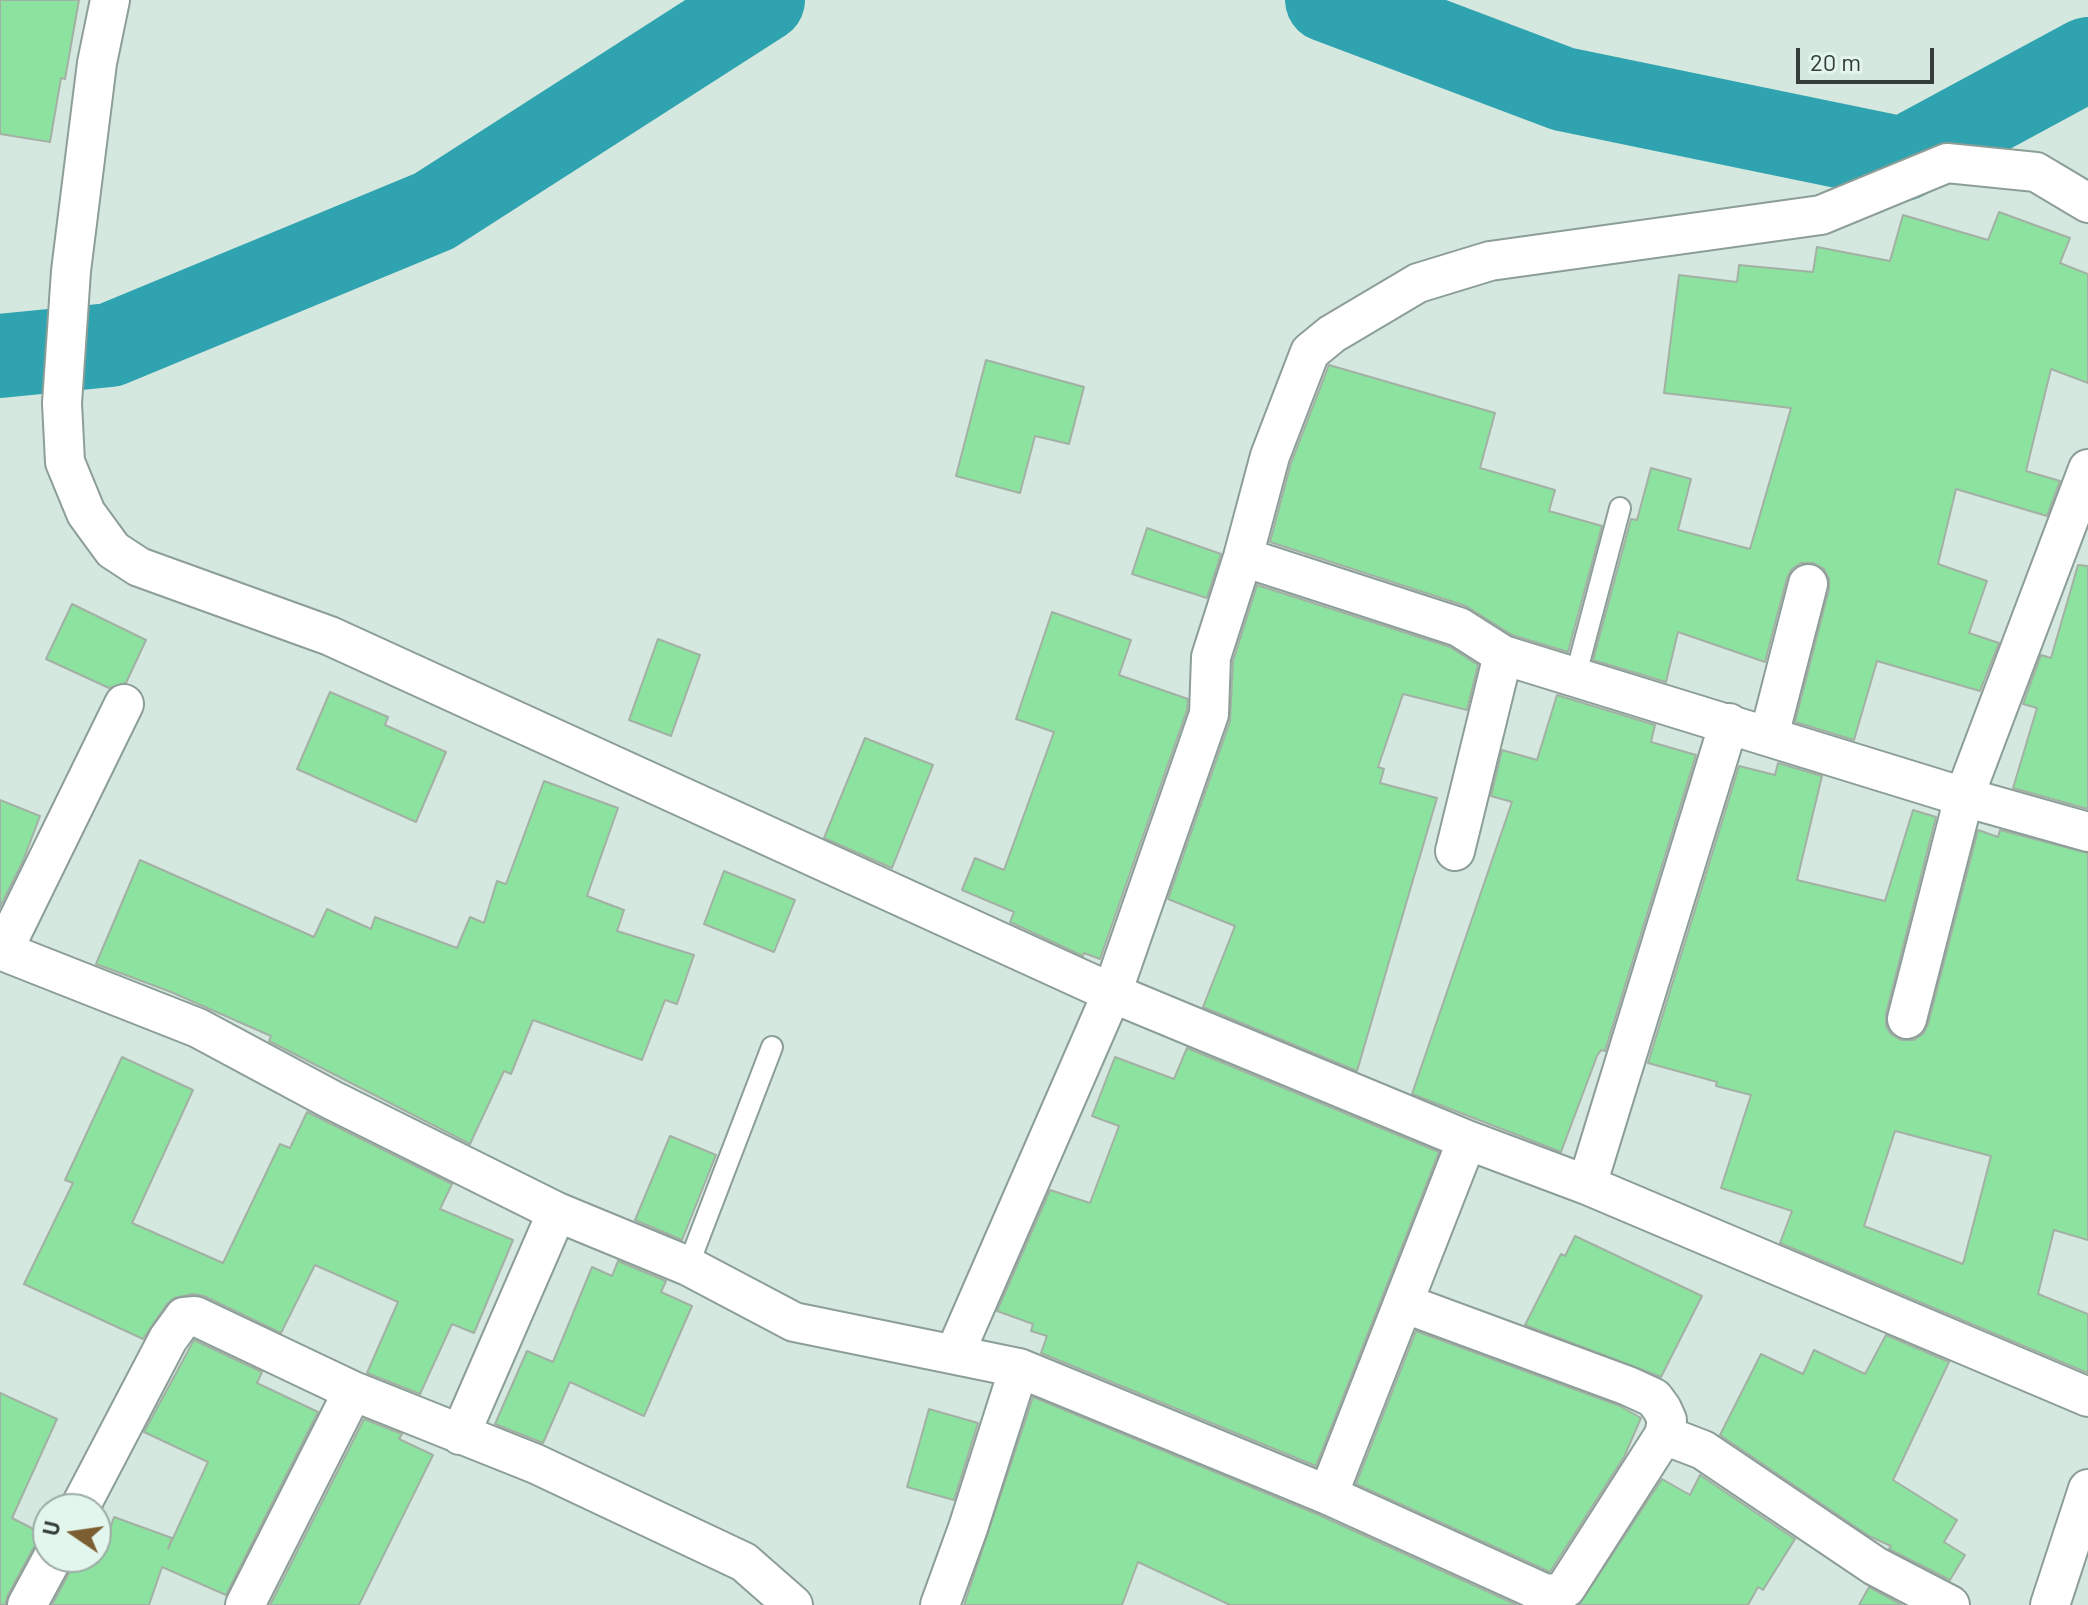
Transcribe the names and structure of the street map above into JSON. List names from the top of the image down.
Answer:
{
  "scale_bar": "20 m",
  "north": "left"
}
